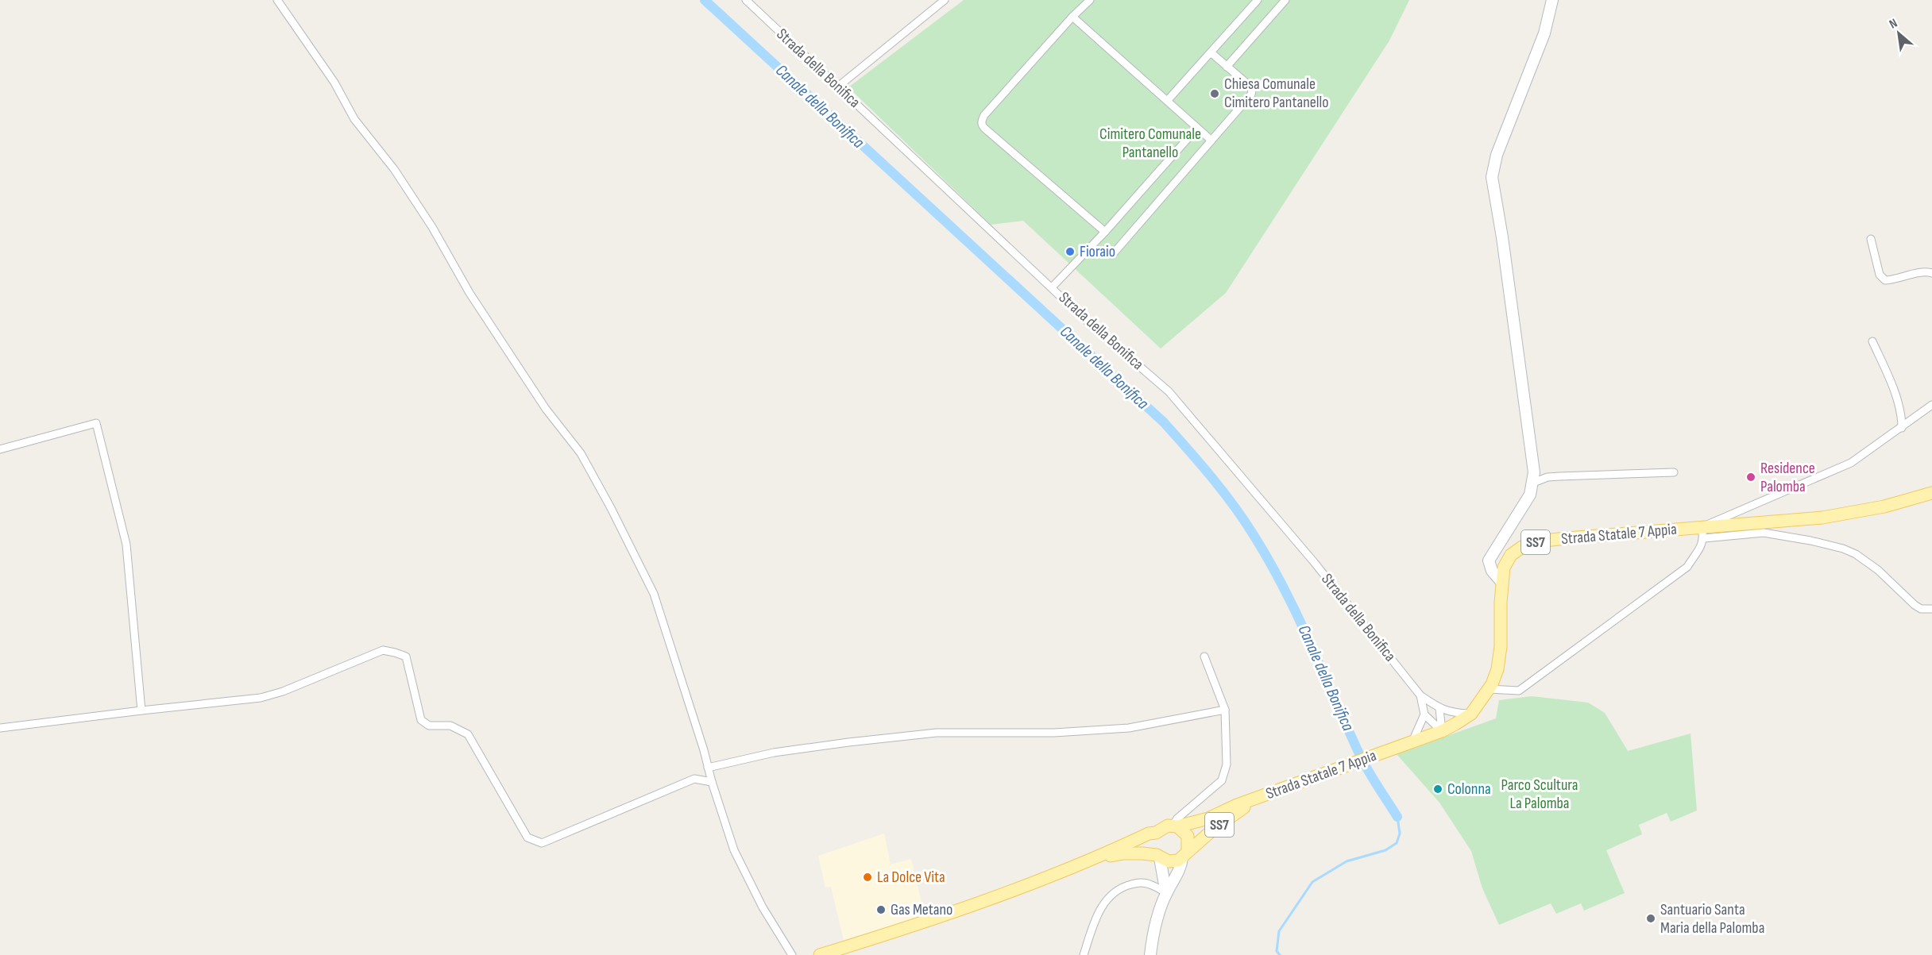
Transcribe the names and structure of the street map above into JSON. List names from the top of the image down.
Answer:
{
  "streets": {
    "main road": ["Strada Statale 7 Appia", "SS7"],
    "street": ["Strada della Bonifica"]
  },
  "water": ["Canale della Bonifica"],
  "parks": ["Cimitero Comunale Pantanello", "Parco Scultura La Palomba"],
  "places": [
    "Chiesa Comunale Cimitero Pantanello",
    "Fioraio",
    "Residence Palomba",
    "Colonna",
    "La Dolce Vita",
    "Gas Metano",
    "Santuario Santa Maria della Palomba"
  ],
  "north": "top left"
}
